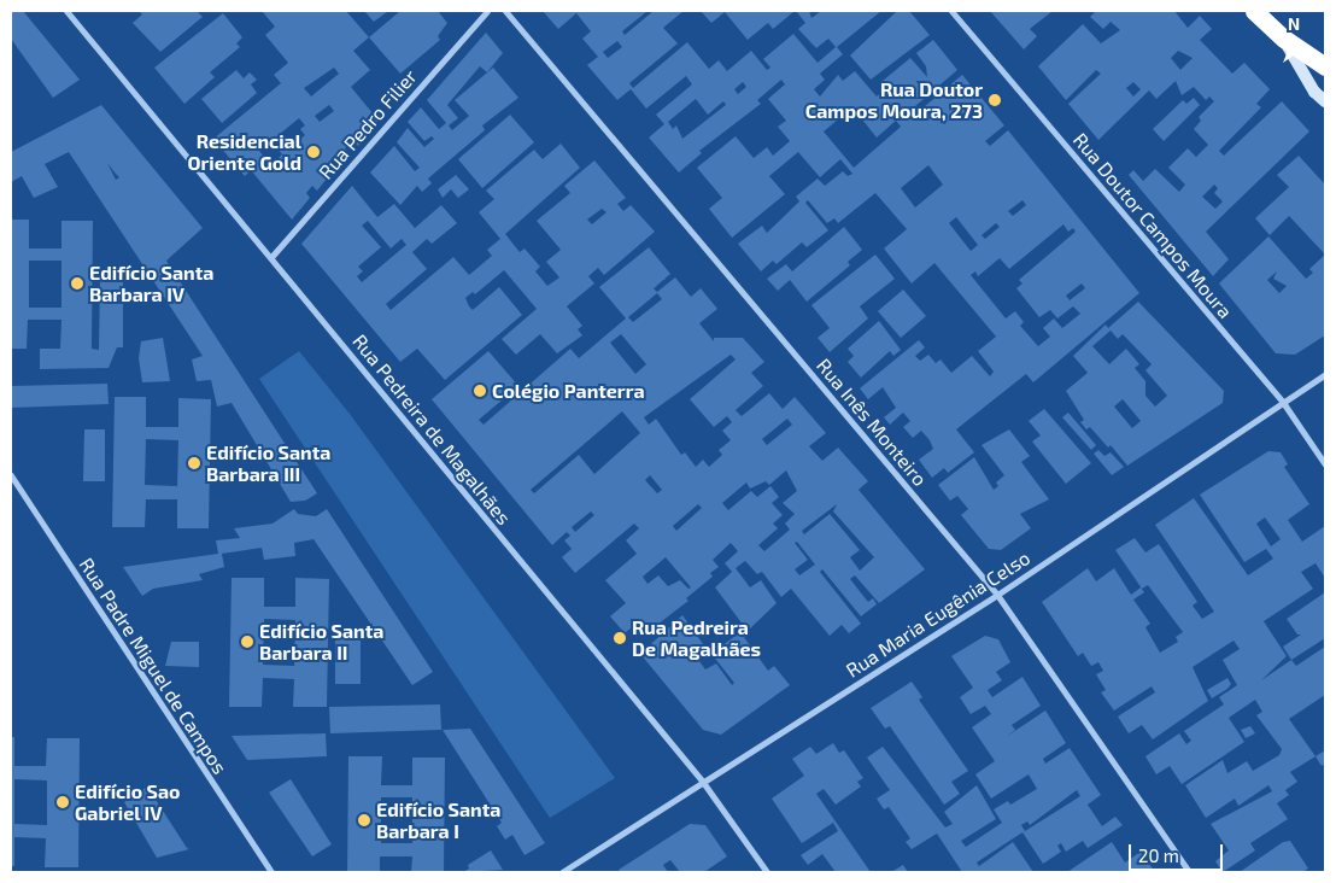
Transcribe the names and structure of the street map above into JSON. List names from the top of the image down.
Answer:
{
  "streets": {
    "street": [
      "Rua Pedro Filier",
      "Rua Doutor Campos Moura",
      "Rua Inês Monteiro",
      "Rua Pedreira de Magalhães",
      "Rua Maria Eugênia Celso",
      "Rua Padre Miguel de Campos"
    ]
  },
  "crossings": [
    ["Rua Pedro Filier", "Rua Pedreira de Magalhães"],
    ["Rua Doutor Campos Moura", "Rua Maria Eugênia Celso"],
    ["Rua Inês Monteiro", "Rua Maria Eugênia Celso"],
    ["Rua Pedreira de Magalhães", "Rua Maria Eugênia Celso"]
  ],
  "places": [
    "Rua Doutor Campos Moura, 273",
    "Residencial Oriente Gold",
    "Edifício Santa Barbara IV",
    "Colégio Panterra",
    "Edifício Santa Barbara III",
    "Rua Pedreira De Magalhães",
    "Edifício Santa Barbara II",
    "Edifício Sao Gabriel IV",
    "Edifício Santa Barbara I"
  ],
  "scale_bar": "20 m",
  "north": "top"
}
